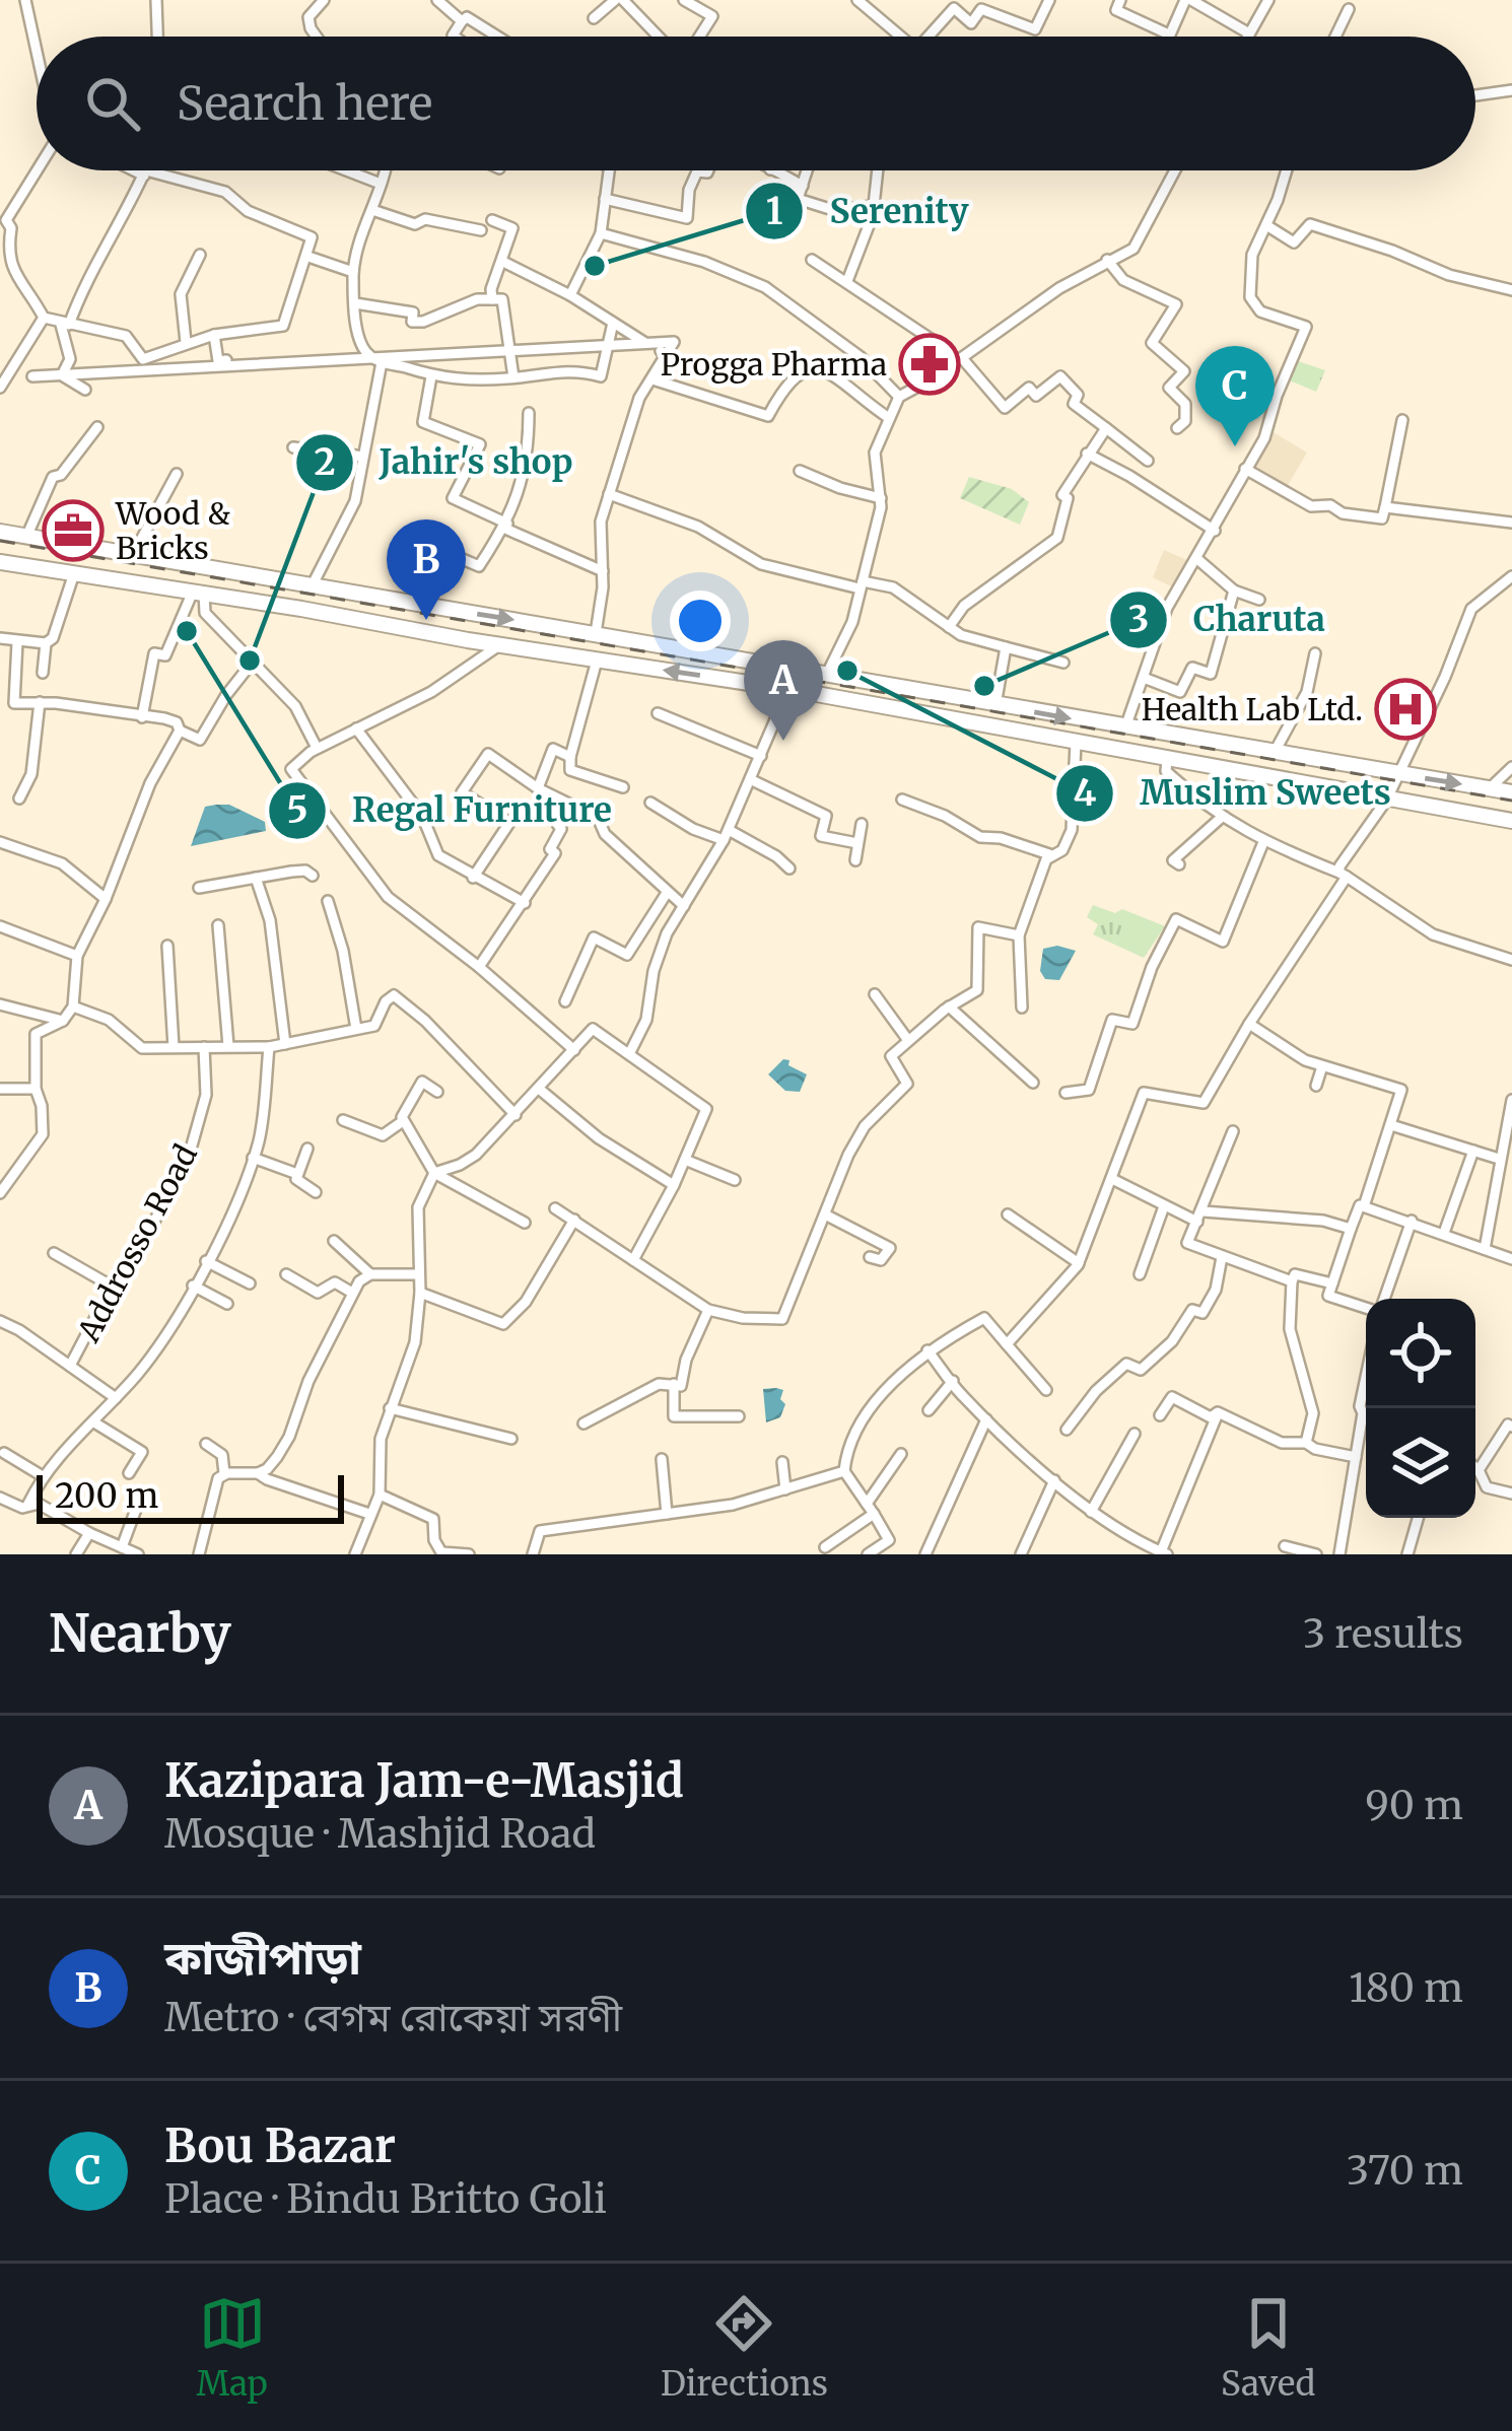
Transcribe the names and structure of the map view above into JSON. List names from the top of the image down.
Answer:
{
  "streets": {
    "street": ["Addrosso Road"]
  },
  "places": {
    "other": [
      "Serenity",
      "Regal Furniture",
      "Jahir's shop",
      "Muslim Sweets",
      "Charuta"
    ],
    "pharmacy": ["Progga Pharma"],
    "office": ["Wood & Bricks"],
    "hospital": ["Health Lab Ltd."]
  },
  "scale_bar": "200 m",
  "page": {
    "search": "Search here",
    "pins": ["C", "B", "A"],
    "scale": "200 m",
    "heading": ["Nearby", "3 results"],
    "list": [
      {
        "mark": "A",
        "name": "Kazipara Jam-e-Masjid",
        "note": "Mosque · Mashjid Road",
        "value": "90 m"
      },
      {
        "mark": "B",
        "name": "কাজীপাড়া",
        "note": "Metro · বেগম রোকেয়া সরণী",
        "value": "180 m"
      },
      {
        "mark": "C",
        "name": "Bou Bazar",
        "note": "Place · Bindu Britto Goli",
        "value": "370 m"
      }
    ],
    "nav": ["Map", "Directions", "Saved"]
  }
}
